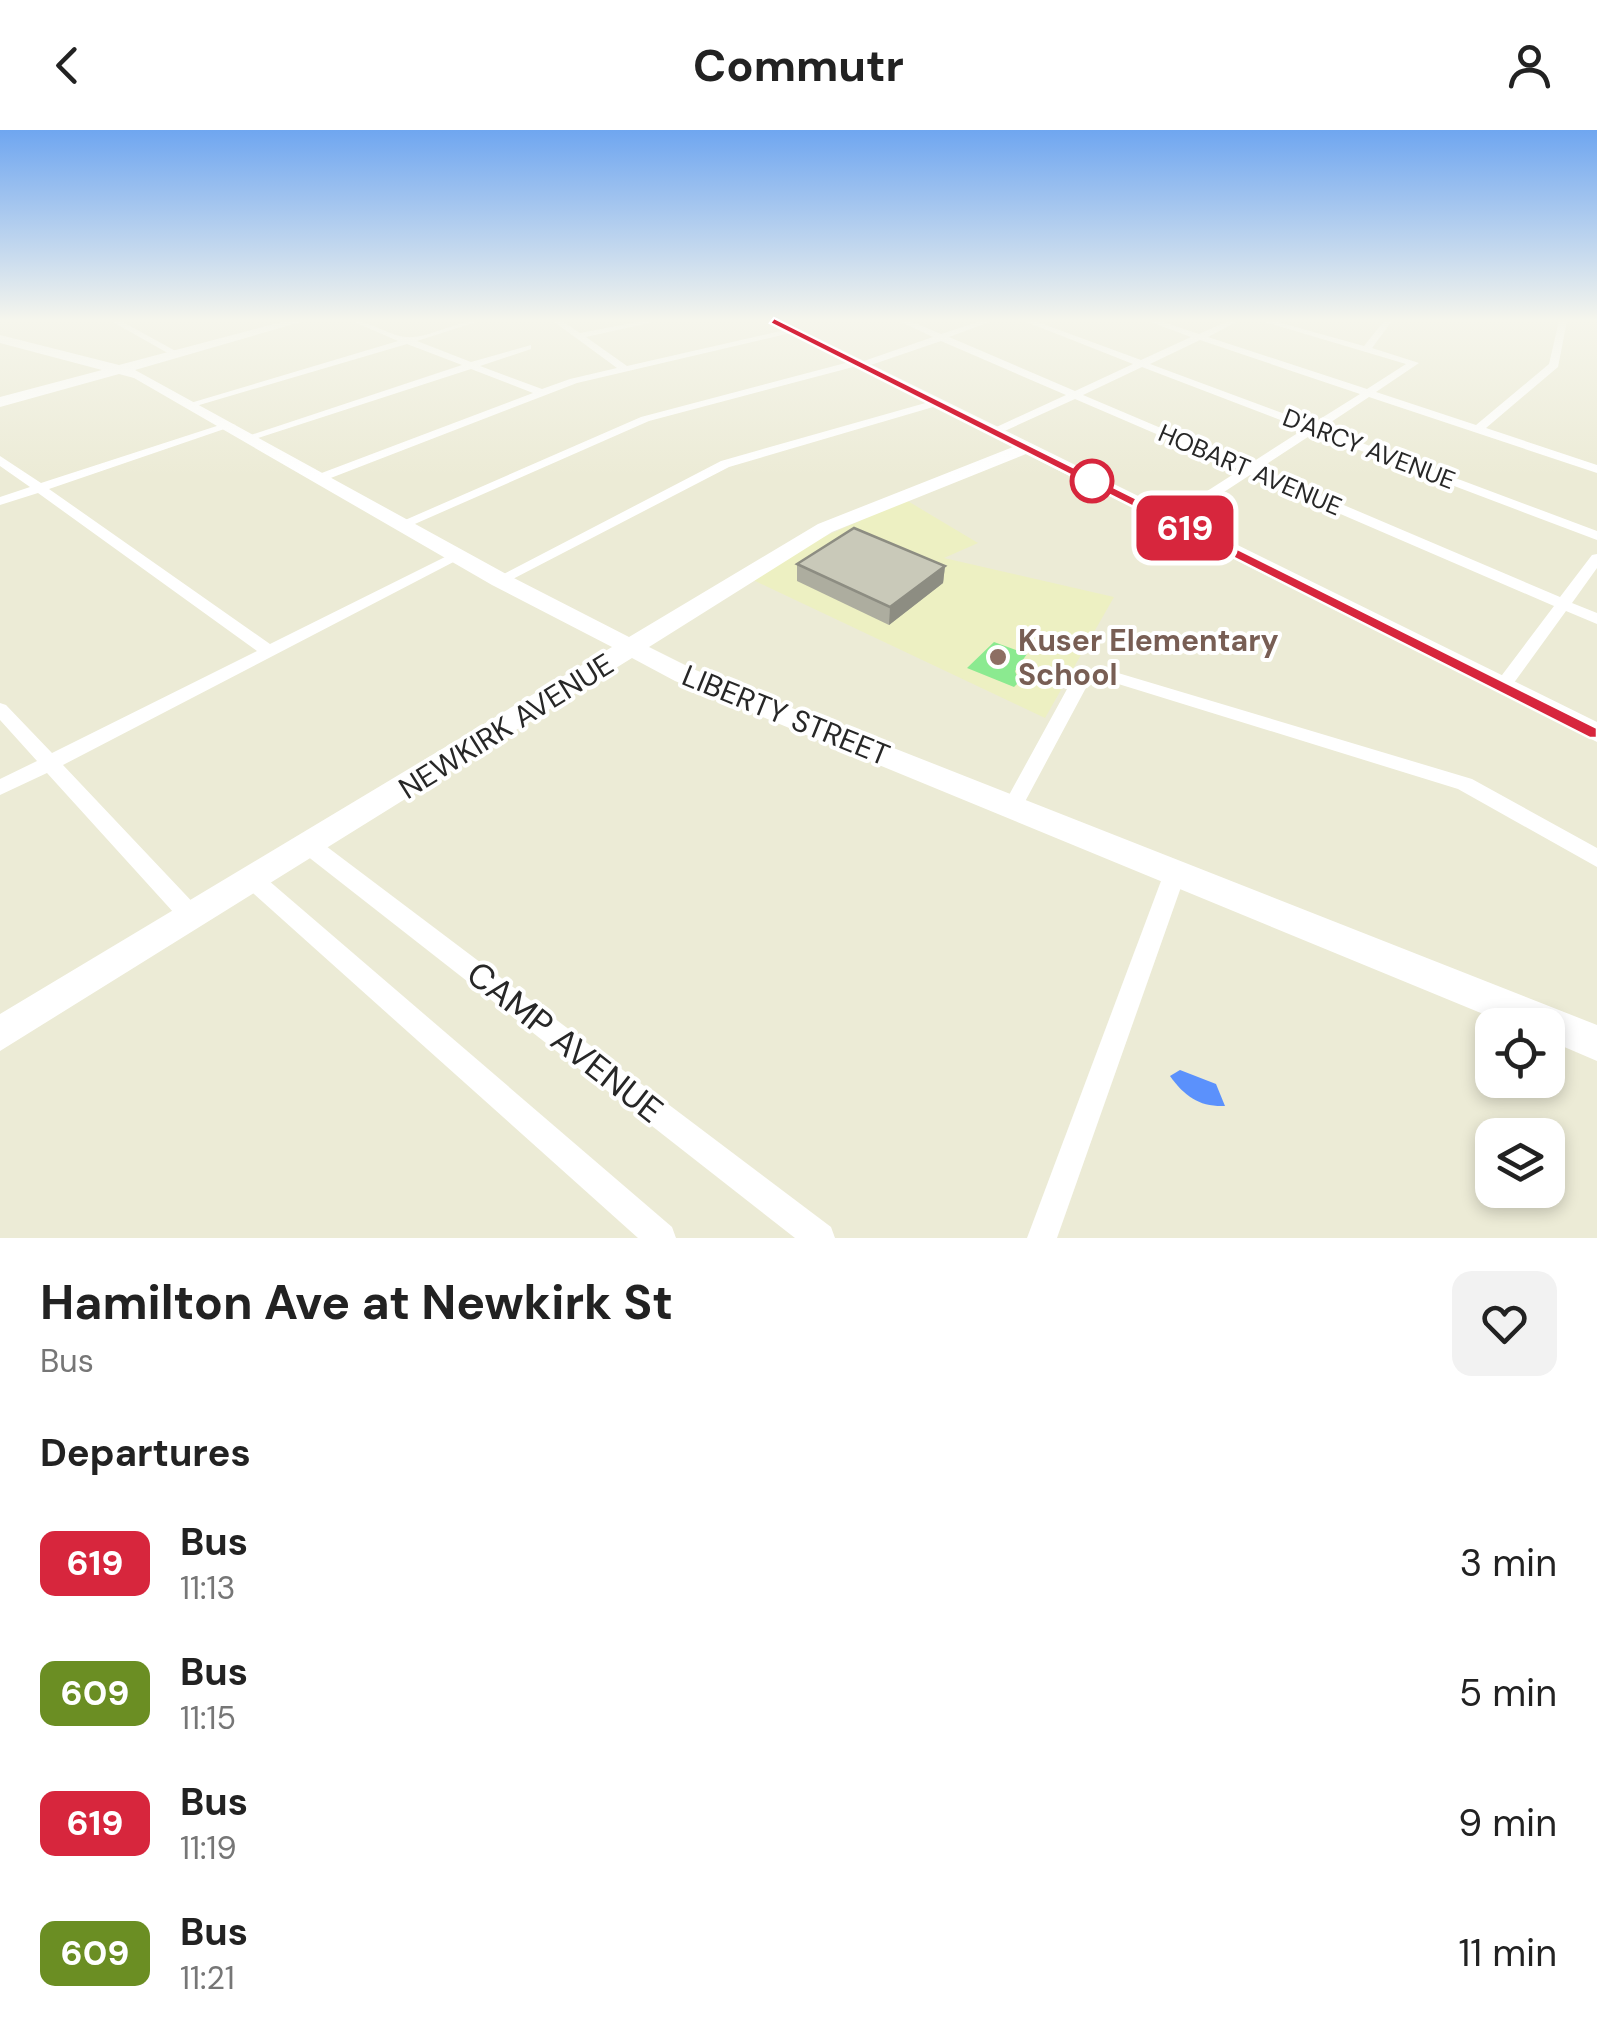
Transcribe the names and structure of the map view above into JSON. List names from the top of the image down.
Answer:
{
  "streets": {
    "street": [
      "D'ARCY AVENUE",
      "HOBART AVENUE",
      "LIBERTY STREET",
      "NEWKIRK AVENUE",
      "CAMP AVENUE"
    ]
  },
  "crossings": [
    ["LIBERTY STREET", "NEWKIRK AVENUE"],
    ["NEWKIRK AVENUE", "CAMP AVENUE"]
  ],
  "places": ["Kuser Elementary School"],
  "lines": ["bus line 619"],
  "page": {
    "header": "Commutr",
    "on_map": "619",
    "heading": [
      ["Hamilton Ave at Newkirk St", "Bus"],
      "Departures"
    ],
    "list": [
      {
        "mark": "619",
        "name": "Bus",
        "note": "11:13",
        "value": "3 min"
      },
      {
        "mark": "609",
        "name": "Bus",
        "note": "11:15",
        "value": "5 min"
      },
      {
        "mark": "619",
        "name": "Bus",
        "note": "11:19",
        "value": "9 min"
      },
      {
        "mark": "609",
        "name": "Bus",
        "note": "11:21",
        "value": "11 min"
      }
    ]
  }
}
